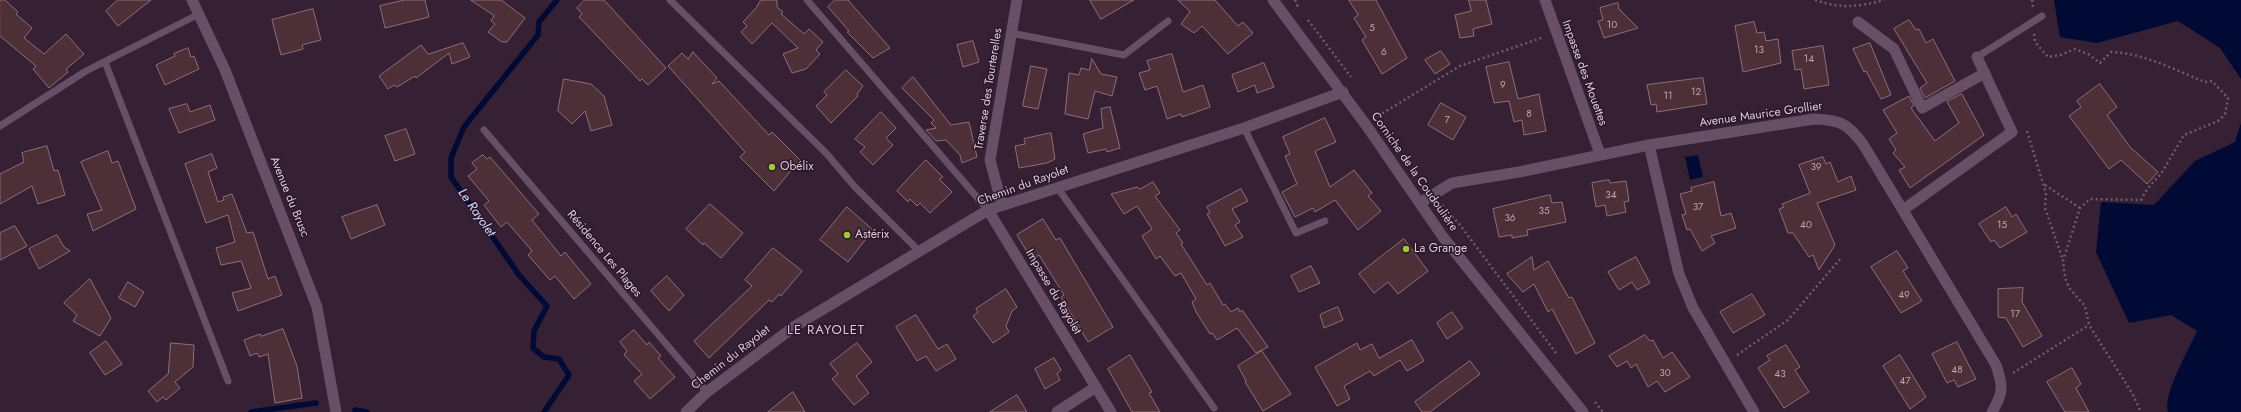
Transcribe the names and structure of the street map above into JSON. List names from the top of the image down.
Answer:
{
  "streets": {
    "street": [
      "Impasse des Mouettes",
      "Traverse des Tourterelles",
      "Avenue Maurice Grollier",
      "Corniche de la Coudoulière",
      "Chemin du Rayolet",
      "Avenue du Brusc",
      "Impasse du Rayolet"
    ],
    "lane": ["Résidence Les Plages"]
  },
  "crossings": [
    ["Impasse des Mouettes", "Avenue Maurice Grollier"],
    ["Traverse des Tourterelles", "Chemin du Rayolet"],
    ["Avenue Maurice Grollier", "Corniche de la Coudoulière"],
    ["Corniche de la Coudoulière", "Chemin du Rayolet"],
    ["Chemin du Rayolet", "Résidence Les Plages"],
    ["Chemin du Rayolet", "Impasse du Rayolet"]
  ],
  "districts": ["LE RAYOLET"],
  "water": ["Le Rayolet"],
  "places": ["Obélix", "Astérix", "La Grange"],
  "house_numbers": [
    "10",
    "5",
    "13",
    "6",
    "14",
    "9",
    "12",
    "11",
    "8",
    "7",
    "39",
    "34",
    "37",
    "35",
    "36",
    "40",
    "15",
    "49",
    "17",
    "48",
    "30",
    "43",
    "47"
  ]
}
